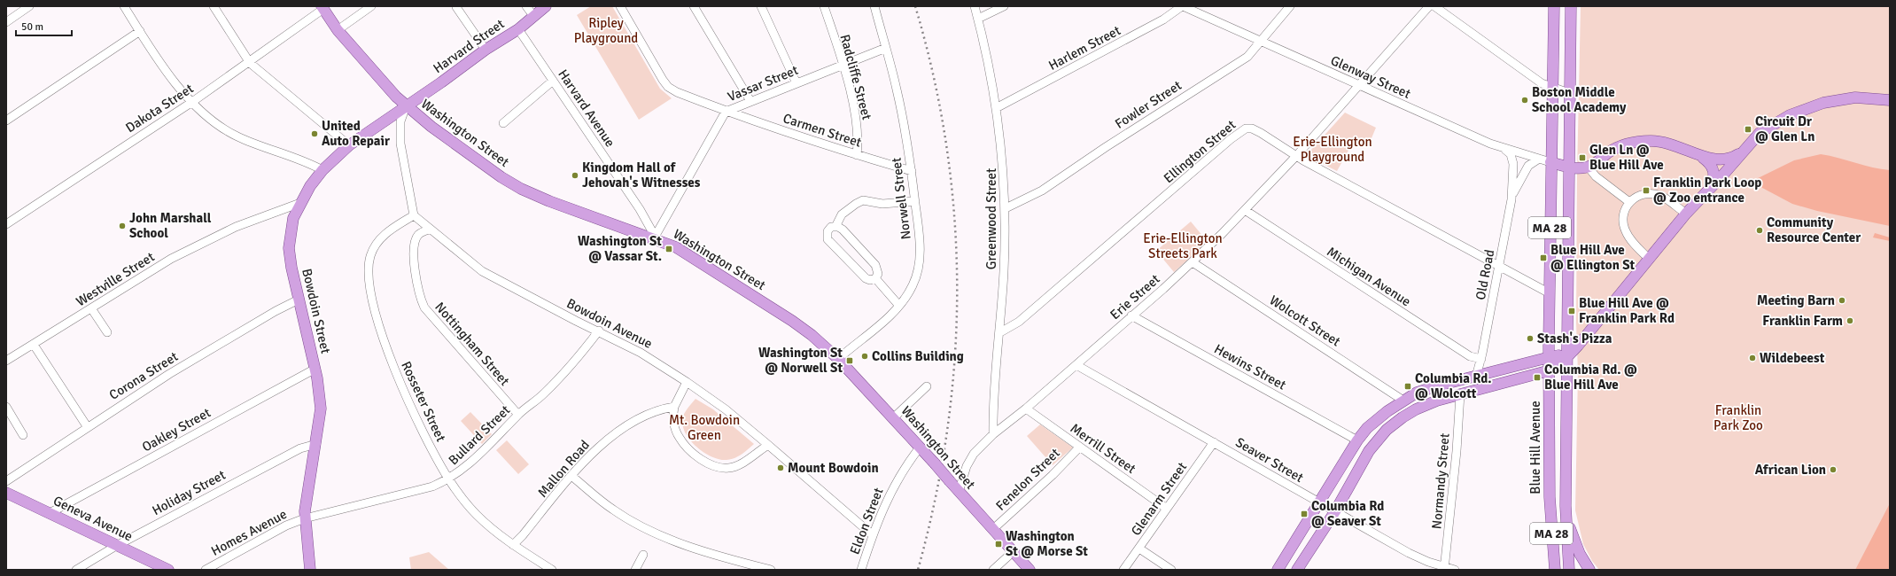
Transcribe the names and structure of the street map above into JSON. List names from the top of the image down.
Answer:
{
  "streets": {
    "main road": [
      "Harvard Street",
      "Washington Street",
      "MA 28",
      "Bowdoin Street",
      "Blue Hill Avenue",
      "Geneva Avenue"
    ],
    "street": [
      "Harlem Street",
      "Radcliffe Street",
      "Glenway Street",
      "Vassar Street",
      "Fowler Street",
      "Dakota Street",
      "Harvard Avenue",
      "Carmen Street",
      "Ellington Street",
      "Norwell Street",
      "Greenwood Street",
      "Old Road",
      "Michigan Avenue",
      "Westville Street",
      "Erie Street",
      "Wolcott Street",
      "Bowdoin Avenue",
      "Nottingham Street",
      "Hewins Street",
      "Corona Street",
      "Rosseter Street",
      "Oakley Street",
      "Bullard Street",
      "Merrill Street",
      "Seaver Street",
      "Mallon Road",
      "Fenelon Street",
      "Normandy Street",
      "Holiday Street",
      "Glenarm Street",
      "Eldon Street",
      "Homes Avenue"
    ]
  },
  "crossings": [
    ["Harvard Street", "Harvard Avenue"],
    ["Harvard Street", "Washington Street"],
    ["Harvard Street", "Bowdoin Street"],
    ["Harlem Street", "Glenway Street"],
    ["Harlem Street", "Greenwood Street"],
    ["Radcliffe Street", "Vassar Street"],
    ["Radcliffe Street", "Carmen Street"],
    ["Glenway Street", "Fowler Street"],
    ["Glenway Street", "Old Road"],
    ["Glenway Street", "Erie Street"],
    ["Glenway Street", "Blue Hill Avenue"],
    ["Vassar Street", "Harvard Avenue"],
    ["Vassar Street", "Carmen Street"],
    ["Vassar Street", "Washington Street"],
    ["Vassar Street", "Norwell Street"],
    ["Fowler Street", "Greenwood Street"],
    ["Dakota Street", "Washington Street"],
    ["Harvard Avenue", "Washington Street"],
    ["Carmen Street", "Norwell Street"],
    ["Washington Street", "Norwell Street"],
    ["Washington Street", "Erie Street"],
    ["Washington Street", "Bowdoin Street"],
    ["Washington Street", "Fenelon Street"],
    ["Washington Street", "Eldon Street"],
    ["Ellington Street", "Greenwood Street"],
    ["Ellington Street", "Old Road"],
    ["Ellington Street", "Erie Street"],
    ["Ellington Street", "Blue Hill Avenue"],
    ["Greenwood Street", "Erie Street"],
    ["Old Road", "Michigan Avenue"],
    ["Michigan Avenue", "Erie Street"],
    ["Westville Street", "Bowdoin Street"],
    ["Erie Street", "Wolcott Street"],
    ["Erie Street", "Hewins Street"],
    ["Erie Street", "Merrill Street"],
    ["Erie Street", "Seaver Street"],
    ["Bowdoin Street", "Corona Street"],
    ["Bowdoin Street", "Oakley Street"],
    ["Bowdoin Street", "Bullard Street"],
    ["Bowdoin Street", "Holiday Street"],
    ["Bowdoin Street", "Homes Avenue"],
    ["Bowdoin Avenue", "Nottingham Street"],
    ["Bowdoin Avenue", "Rosseter Street"],
    ["Bowdoin Avenue", "Bullard Street"],
    ["Bowdoin Avenue", "Eldon Street"],
    ["Nottingham Street", "Bullard Street"],
    ["Rosseter Street", "Bullard Street"],
    ["Rosseter Street", "Mallon Road"],
    ["Oakley Street", "Geneva Avenue"],
    ["Bullard Street", "Homes Avenue"],
    ["Merrill Street", "Fenelon Street"],
    ["Merrill Street", "Glenarm Street"],
    ["Seaver Street", "Normandy Street"],
    ["Seaver Street", "Glenarm Street"],
    ["Holiday Street", "Geneva Avenue"]
  ],
  "parks": [
    "Ripley Playground",
    "Erie-Ellington Playground",
    "Erie-Ellington Streets Park",
    "Franklin Park Zoo",
    "Mt. Bowdoin Green"
  ],
  "places": {
    "other": [
      "Boston Middle School Academy",
      "United Auto Repair",
      "Kingdom Hall of Jehovah's Witnesses",
      "John Marshall School",
      "Community Resource Center",
      "Meeting Barn",
      "Franklin Farm",
      "Stash's Pizza",
      "Collins Building",
      "Wildebeest",
      "Mount Bowdoin",
      "African Lion"
    ],
    "transit": [
      "Circuit Dr @ Glen Ln",
      "Glen Ln @ Blue Hill Ave",
      "Franklin Park Loop @ Zoo entrance",
      "Washington St @ Vassar St.",
      "Blue Hill Ave @ Ellington St",
      "Blue Hill Ave @ Franklin Park Rd",
      "Washington St @ Norwell St",
      "Columbia Rd. @ Blue Hill Ave",
      "Columbia Rd. @ Wolcott",
      "Columbia Rd @ Seaver St",
      "Washington St @ Morse St"
    ]
  },
  "scale_bar": "50 m"
}
